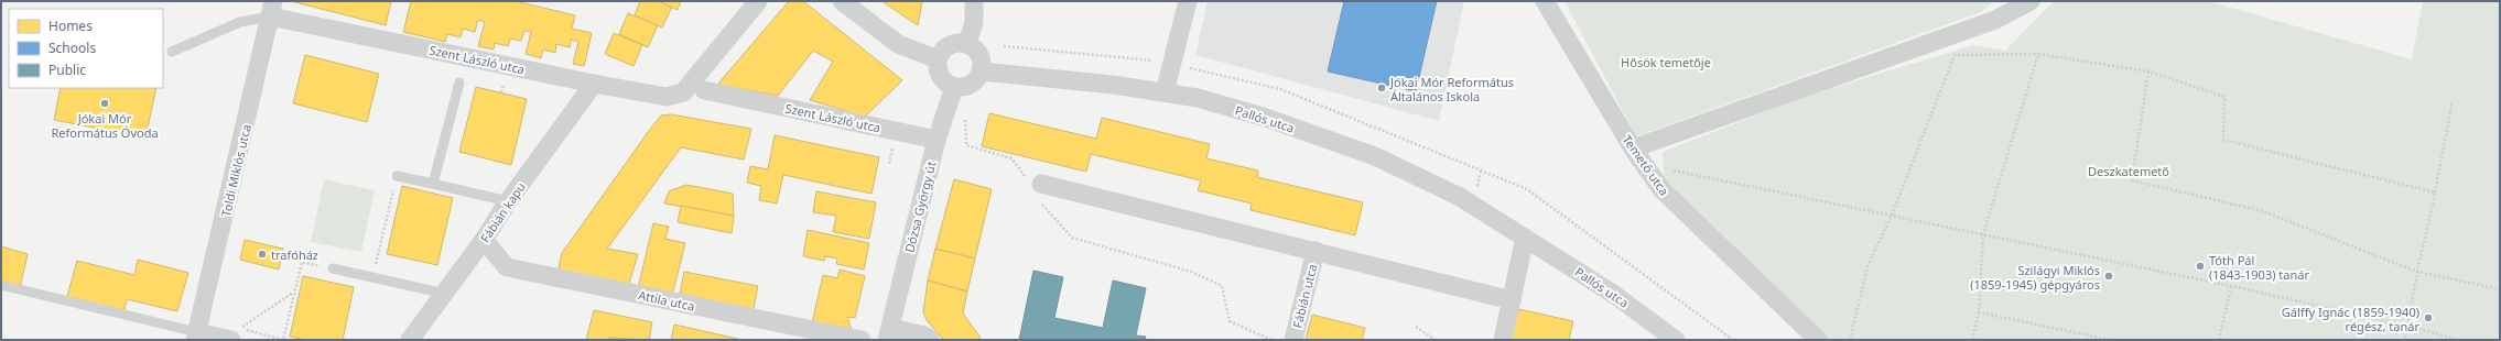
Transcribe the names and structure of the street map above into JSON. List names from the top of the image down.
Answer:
{
  "streets": {
    "street": [
      "Szent László utca",
      "Pallós utca",
      "Temető utca",
      "Toldi Miklós utca",
      "Dózsa György út",
      "Fábián kapu",
      "Fábián utca",
      "Attila utca"
    ]
  },
  "crossings": [
    ["Szent László utca", "Toldi Miklós utca"],
    ["Szent László utca", "Dózsa György út"],
    ["Szent László utca", "Fábián kapu"],
    ["Pallós utca", "Dózsa György út"],
    ["Fábián kapu", "Attila utca"]
  ],
  "parks": ["Hősök temetője", "Deszkatemető"],
  "places": [
    "Jókai Mór Református Általános Iskola",
    "Jókai Mór Református Óvoda",
    "trafóház",
    "Tóth Pál (1843-1903) tanár",
    "Szilágyi Miklós (1859-1945) gépgyáros",
    "Gálffy Ignác (1859-1940) régész, tanár"
  ],
  "legend": ["Homes", "Schools", "Public"]
}
